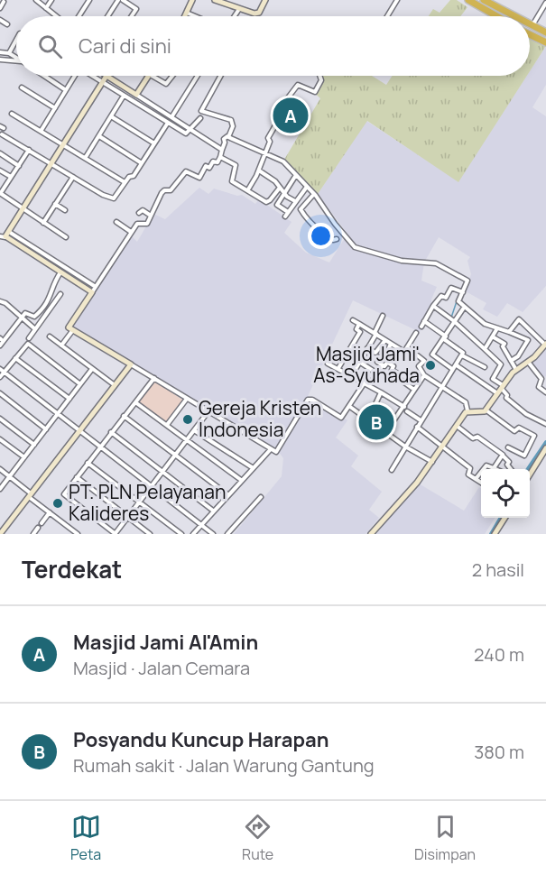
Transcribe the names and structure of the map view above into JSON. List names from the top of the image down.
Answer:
{
  "places": ["Masjid Jami' As-Syuhada", "Gereja Kristen Indonesia", "PT. PLN Pelayanan Kalideres"],
  "page": {
    "search": "Cari di sini",
    "pins": ["A", "B"],
    "heading": ["Terdekat", "2 hasil"],
    "list": [
      {
        "mark": "A",
        "name": "Masjid Jami Al'Amin",
        "note": "Masjid · Jalan Cemara",
        "value": "240 m"
      },
      {
        "mark": "B",
        "name": "Posyandu Kuncup Harapan",
        "note": "Rumah sakit · Jalan Warung Gantung",
        "value": "380 m"
      }
    ],
    "nav": ["Peta", "Rute", "Disimpan"]
  }
}
